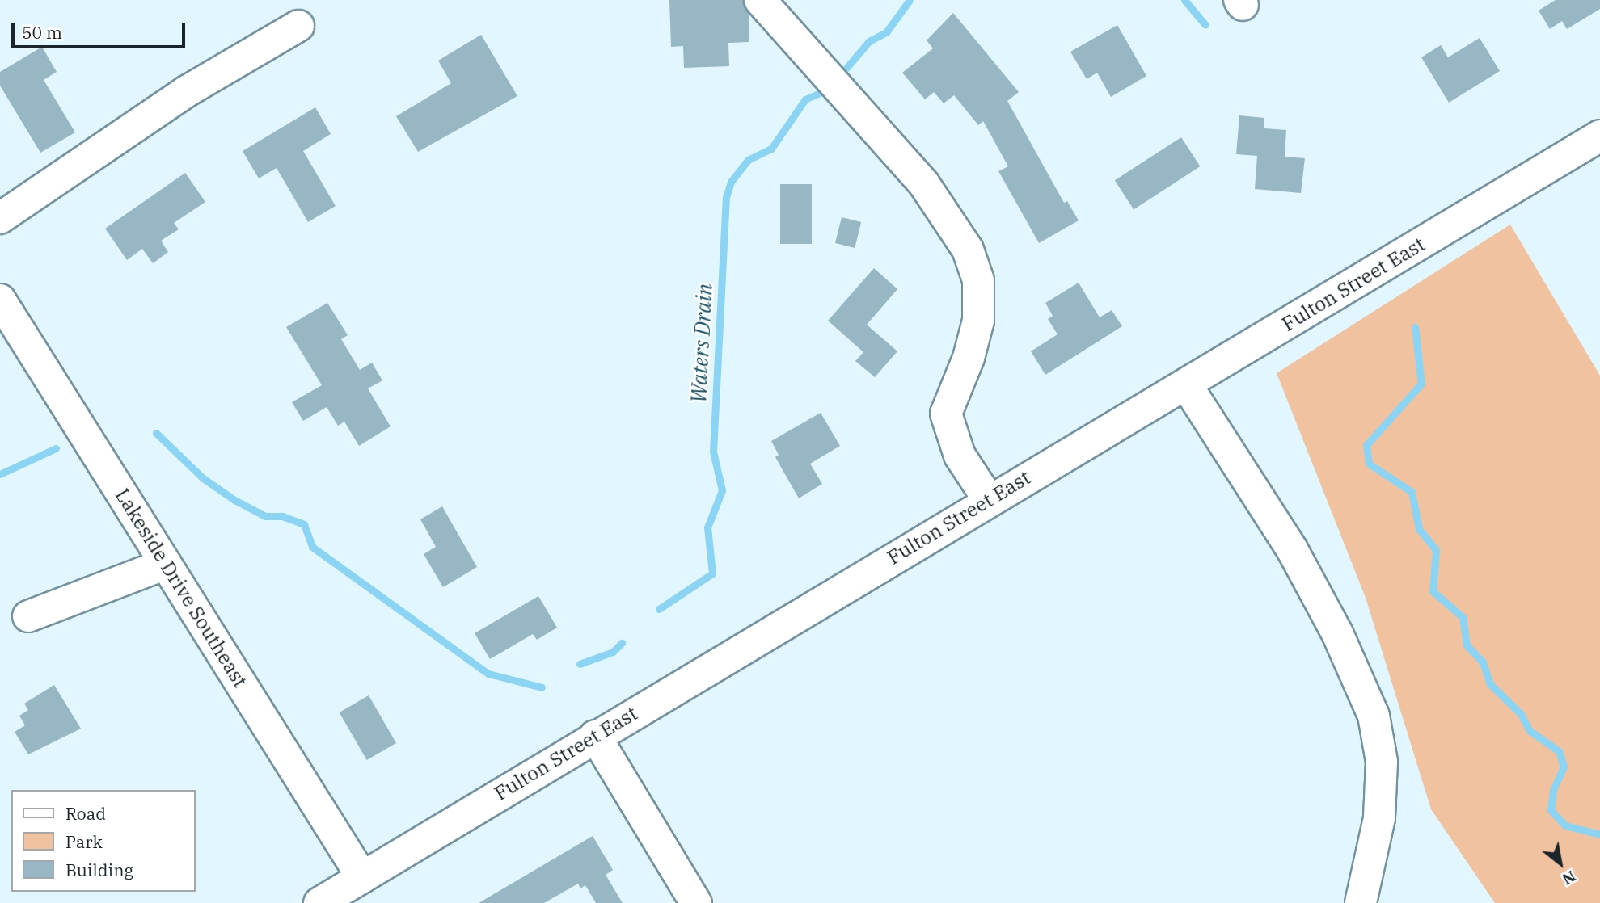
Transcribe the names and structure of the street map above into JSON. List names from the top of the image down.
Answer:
{
  "streets": {
    "main road": ["Fulton Street East", "Lakeside Drive Southeast"]
  },
  "crossings": [
    ["Fulton Street East", "Lakeside Drive Southeast"]
  ],
  "water": ["Waters Drain"],
  "legend": ["Road", "Park", "Building"],
  "scale_bar": "50 m",
  "north": "bottom right"
}
